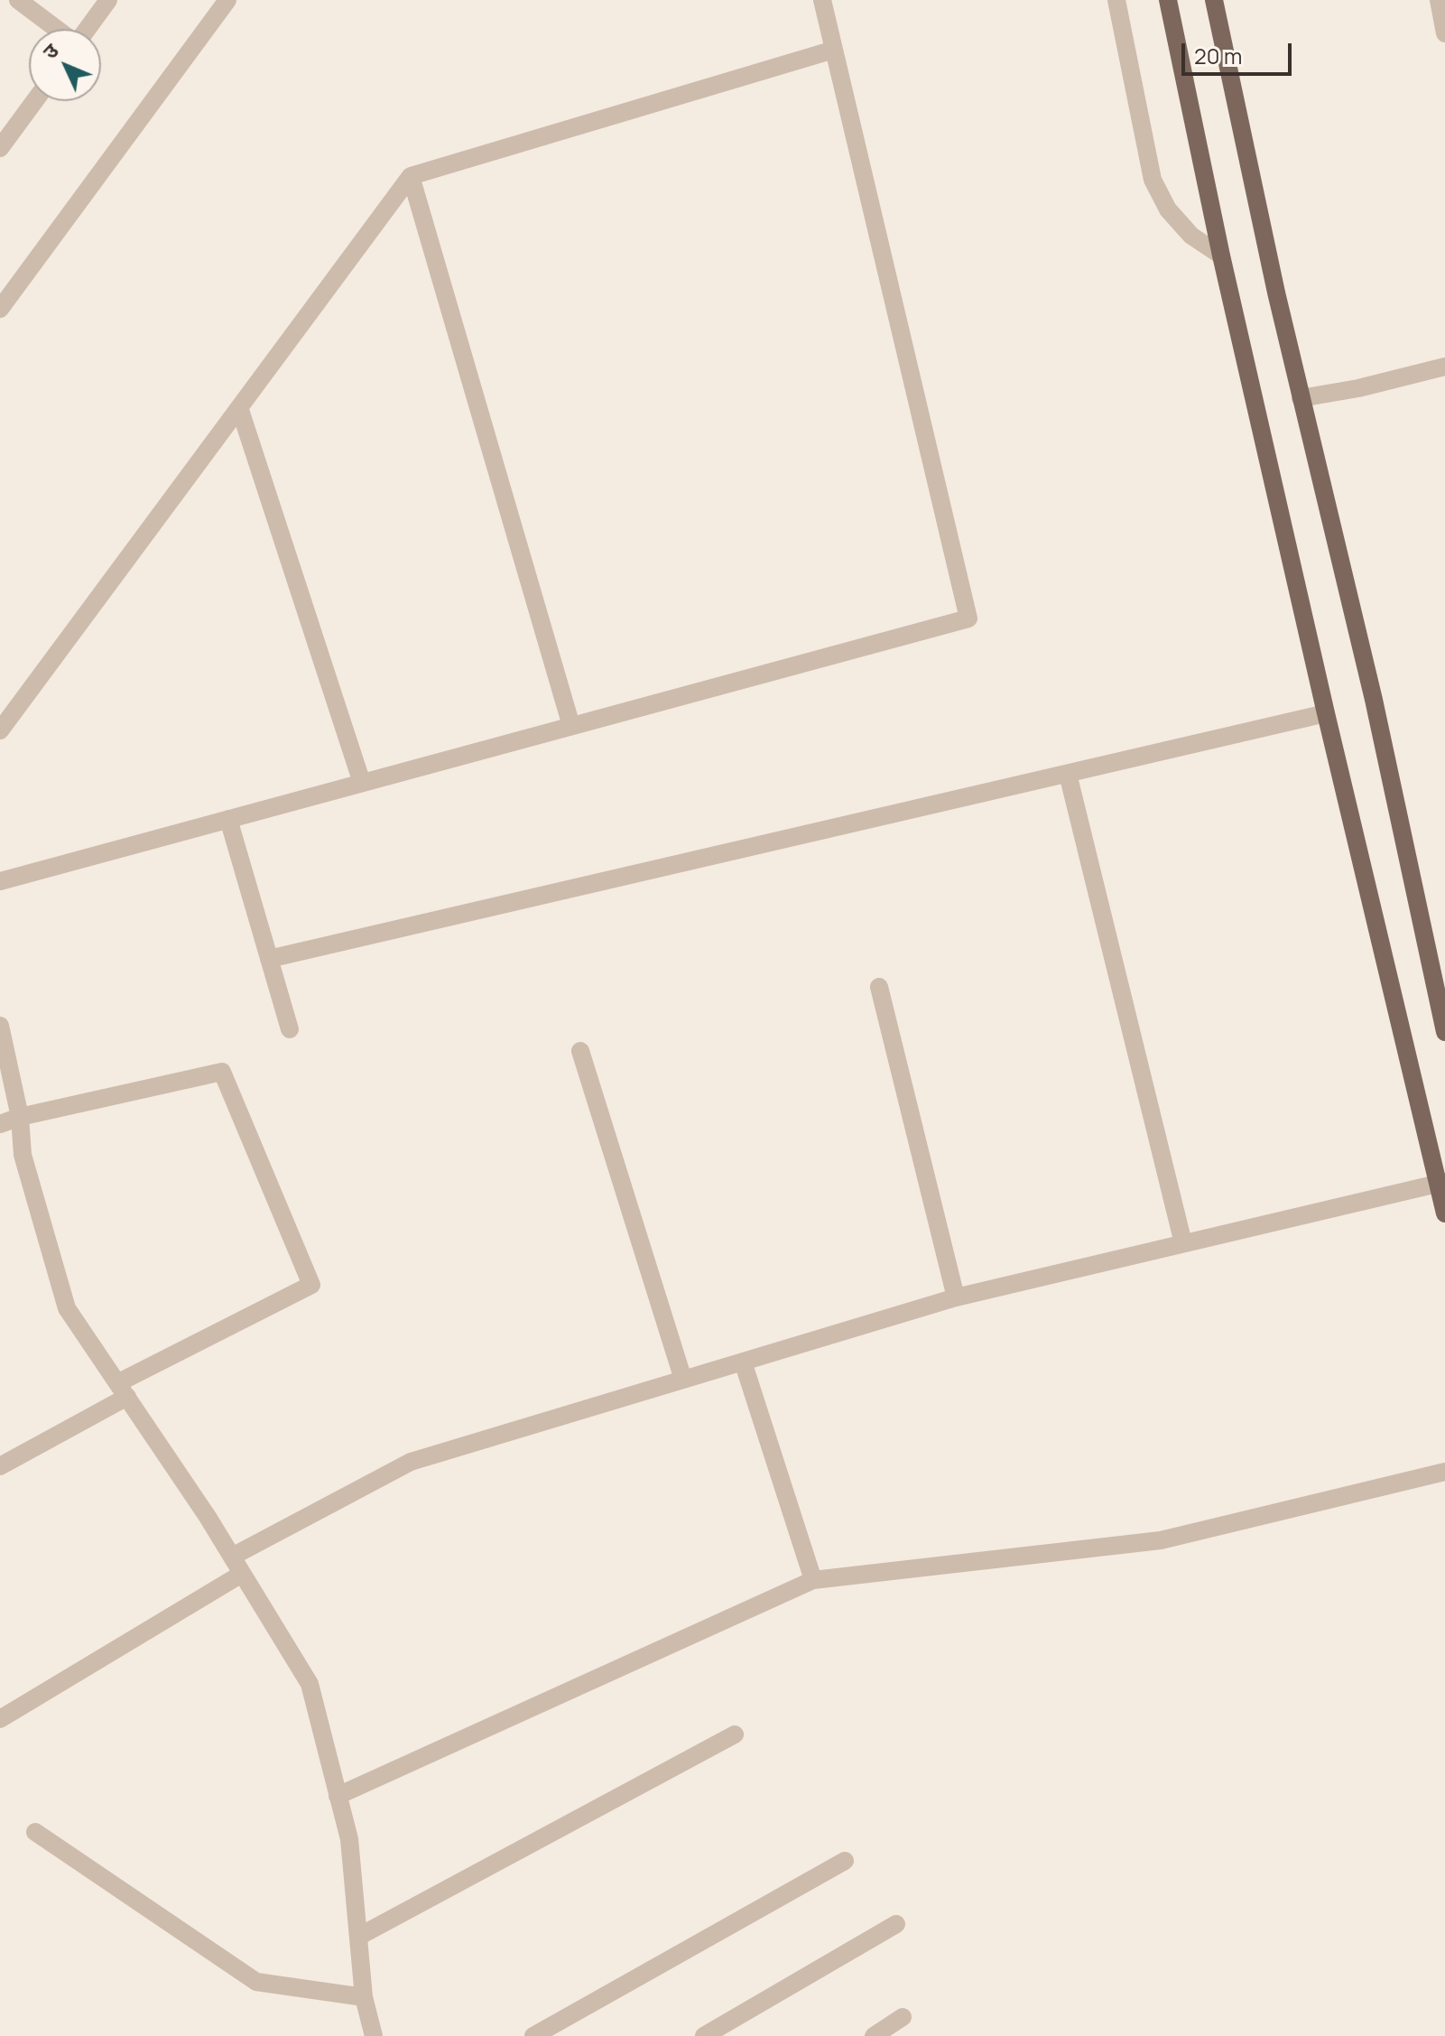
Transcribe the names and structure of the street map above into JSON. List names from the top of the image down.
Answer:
{
  "scale_bar": "20 m",
  "north": "top left"
}
